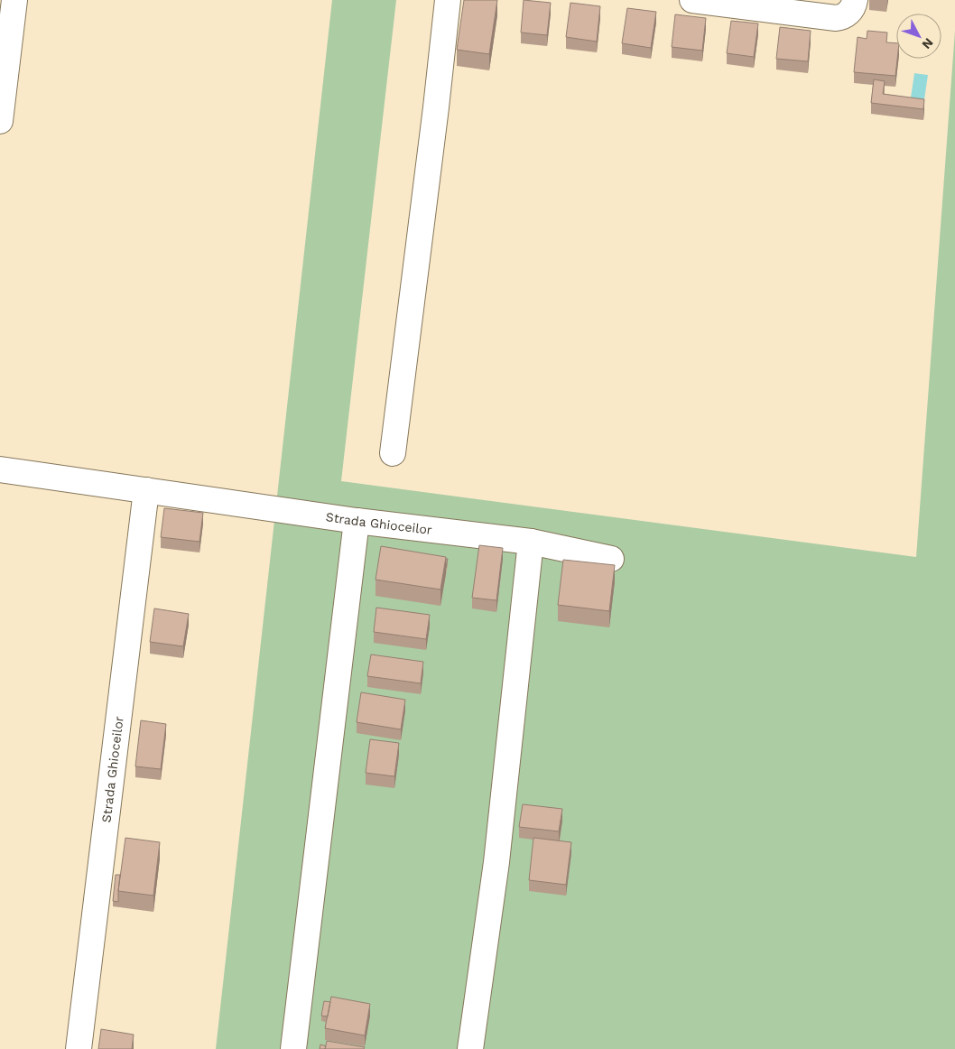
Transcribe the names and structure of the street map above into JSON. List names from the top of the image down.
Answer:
{
  "streets": {
    "street": ["Strada Ghioceilor"]
  },
  "north": "bottom right"
}
